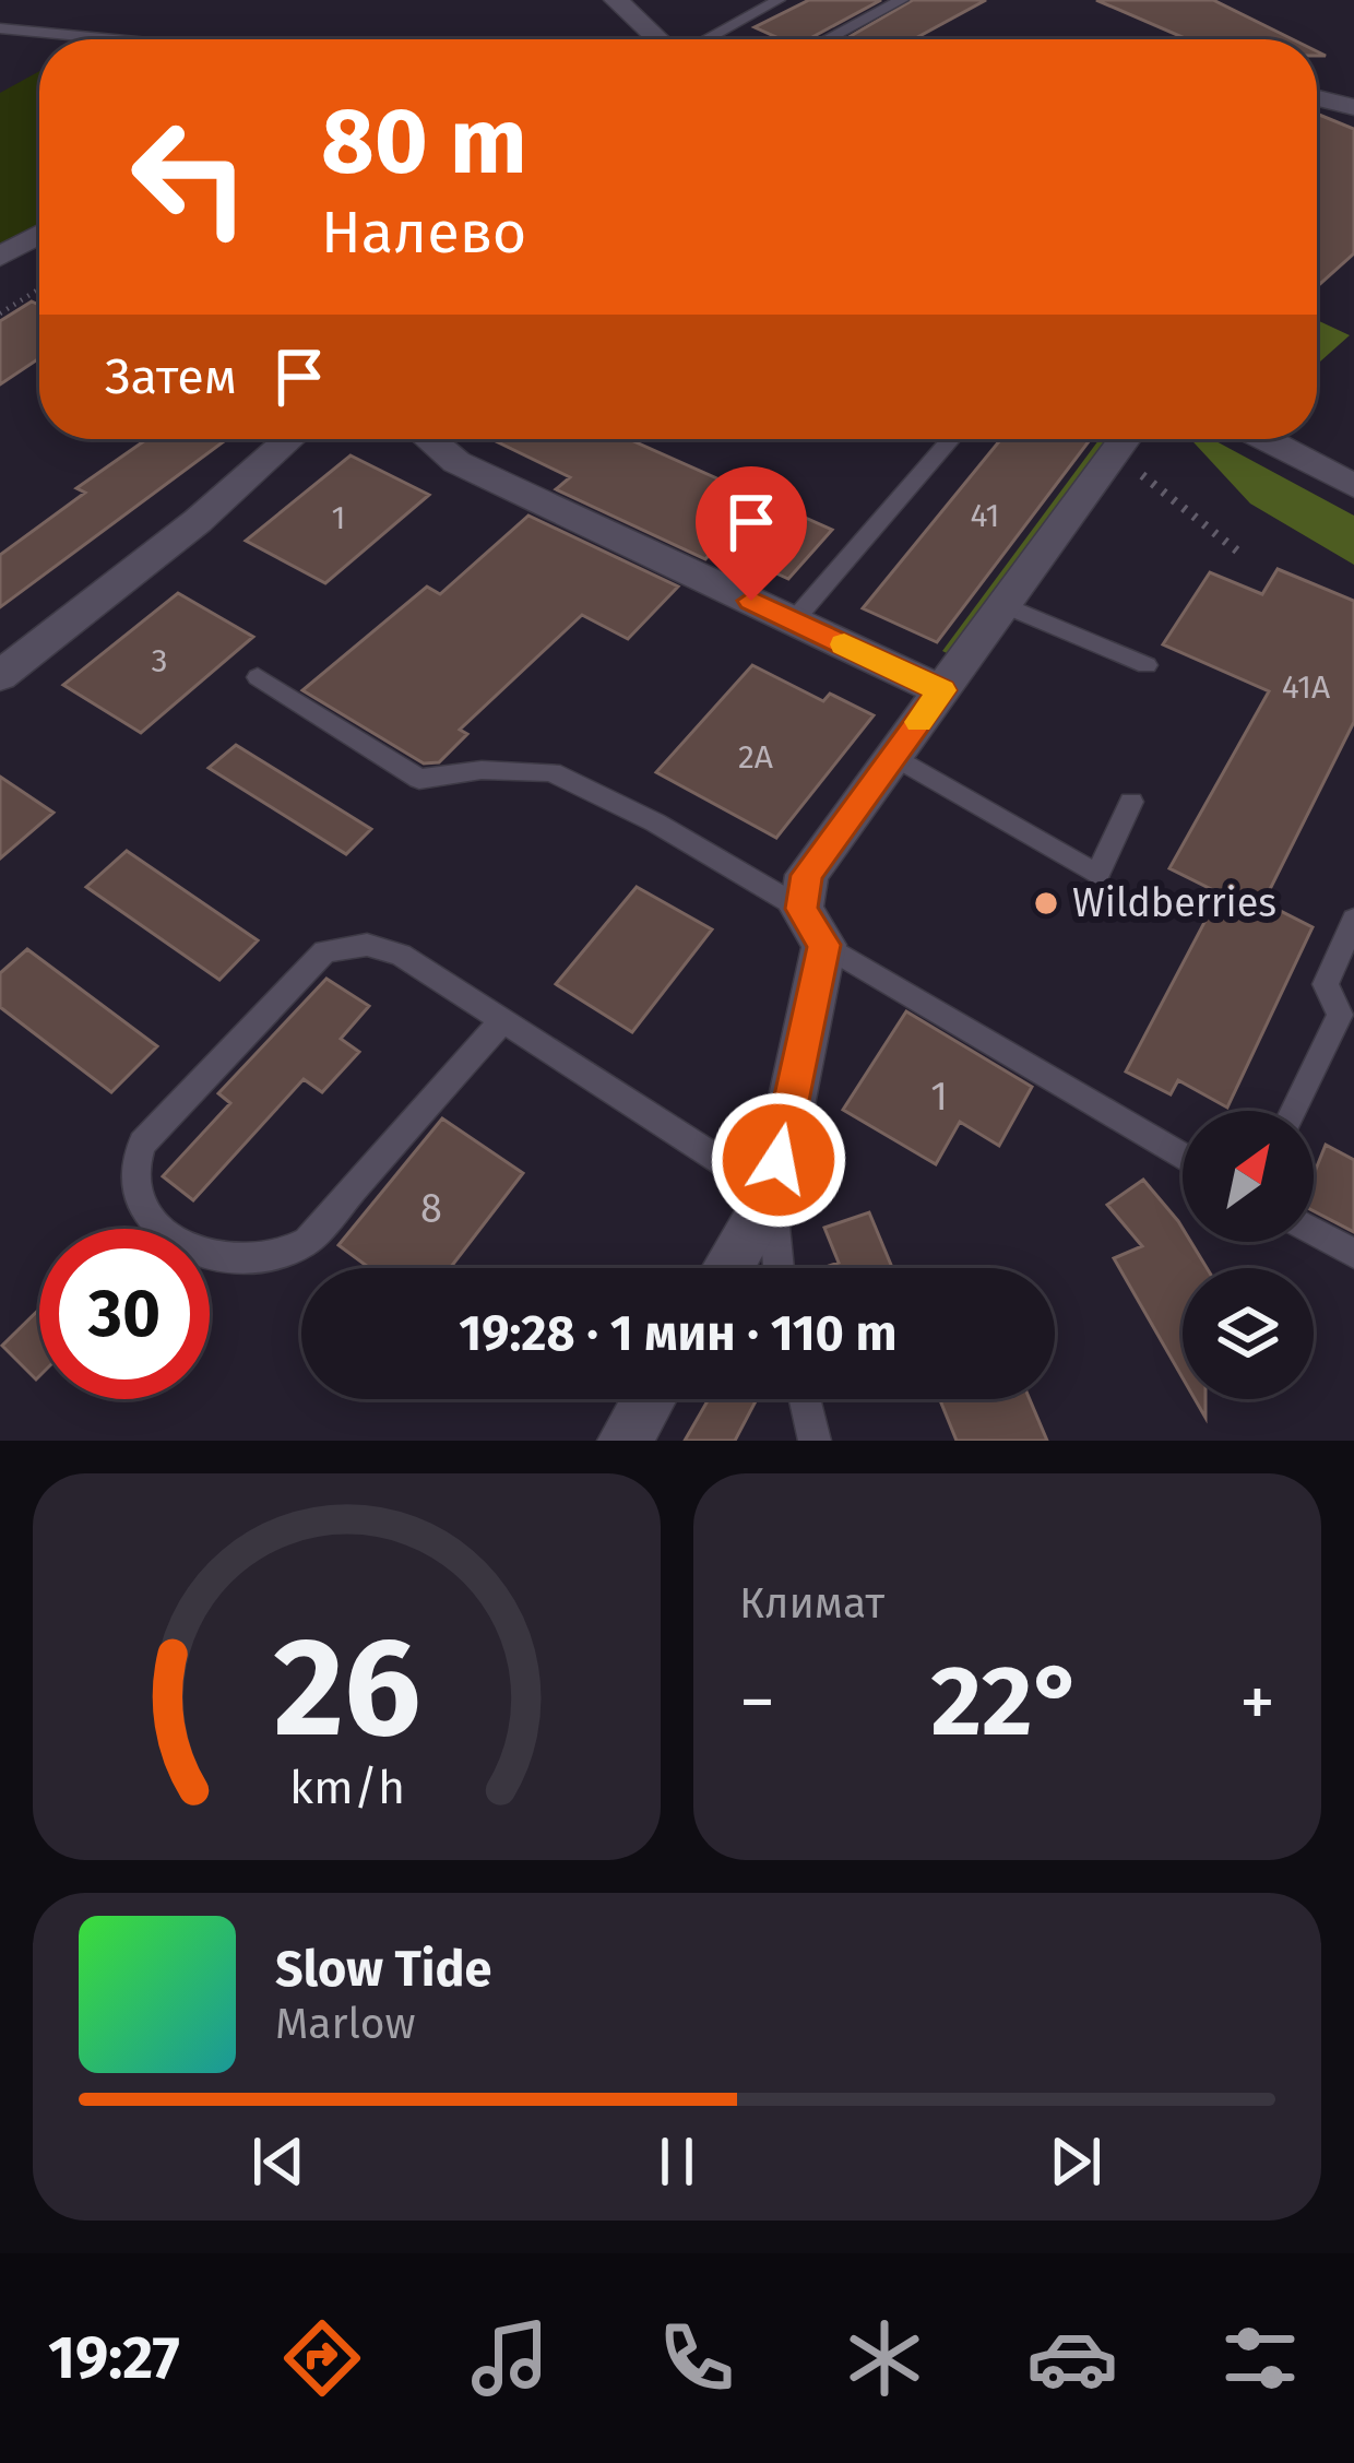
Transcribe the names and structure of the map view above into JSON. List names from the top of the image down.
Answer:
{
  "places": ["Wildberries"],
  "house_numbers": [
    "41",
    "1",
    "3",
    "41А",
    "2А",
    "1",
    "8"
  ],
  "north": "top right",
  "page": {
    "turn": ["80 m", "Налево"],
    "then": "Затем",
    "limit": "30",
    "trip": "19:28 · 1 мин · 110 m",
    "tile": "Климат",
    "heat": ["−", "22°", "+"],
    "song": ["Slow Tide", "Marlow"],
    "tabs": "19:27",
    "gauge": ["26", "km/h"]
  }
}
